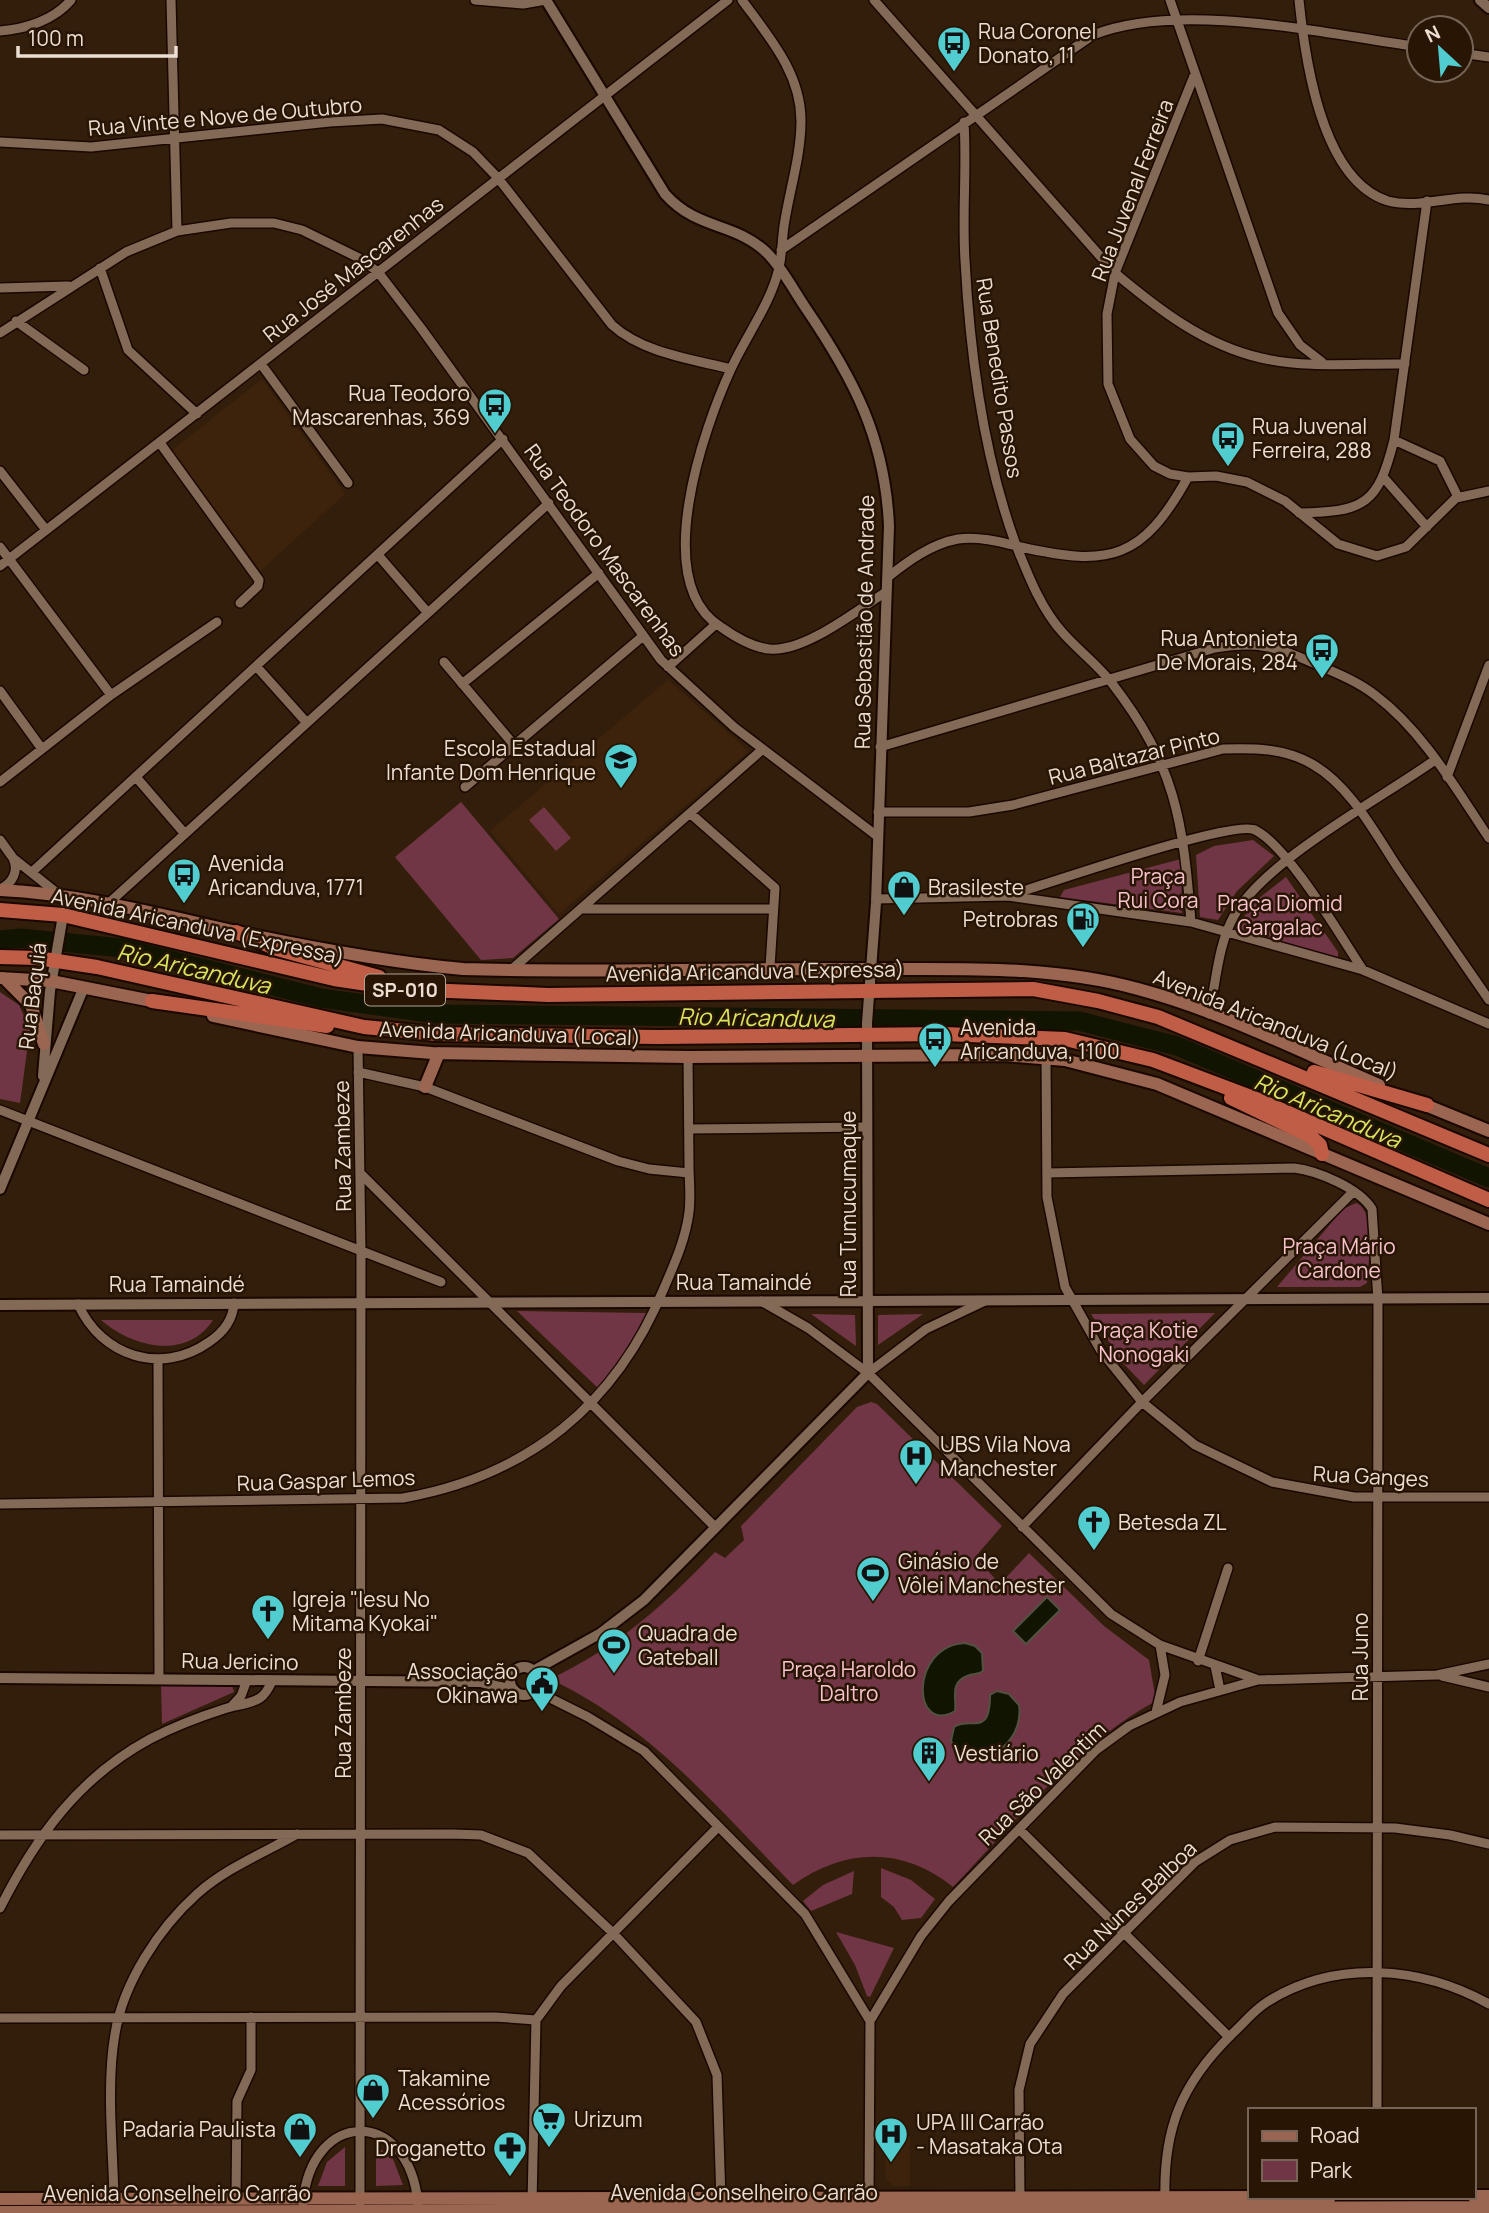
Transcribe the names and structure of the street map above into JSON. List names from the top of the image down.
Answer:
{
  "streets": {
    "highway": ["Avenida Aricanduva (Expressa)", "SP-010"],
    "main road": ["Avenida Aricanduva (Local)", "Avenida Conselheiro Carrão"],
    "street": [
      "Rua Vinte e Nove de Outubro",
      "Rua Juvenal Ferreira",
      "Rua José Mascarenhas",
      "Rua Benedito Passos",
      "Rua Teodoro Mascarenhas",
      "Rua Sebastião de Andrade",
      "Rua Baltazar Pinto",
      "Rua Baquiá",
      "Rua Zambeze",
      "Rua Tumucumaque",
      "Rua Tamaindé",
      "Rua Ganges",
      "Rua Gaspar Lemos",
      "Rua Juno",
      "Rua Jericino",
      "Rua São Valentim",
      "Rua Nunes Balboa"
    ]
  },
  "crossings": [
    ["Rua Vinte e Nove de Outubro", "Rua José Mascarenhas"],
    ["Rua José Mascarenhas", "Rua Teodoro Mascarenhas"],
    ["Rua José Mascarenhas", "Rua Sebastião de Andrade"],
    ["Rua Benedito Passos", "Rua Baltazar Pinto"],
    ["Rua Teodoro Mascarenhas", "Rua Sebastião de Andrade"],
    ["Rua Sebastião de Andrade", "Rua Baltazar Pinto"],
    ["Rua Sebastião de Andrade", "Avenida Aricanduva (Expressa)"],
    ["Rua Sebastião de Andrade", "SP-010"],
    ["Rua Sebastião de Andrade", "Avenida Aricanduva (Local)"],
    ["Rua Sebastião de Andrade", "Rua Tumucumaque"],
    ["Avenida Aricanduva (Expressa)", "Rua Baquiá"],
    ["SP-010", "Rua Baquiá"],
    ["SP-010", "Rua Tumucumaque"],
    ["Rua Baquiá", "Avenida Aricanduva (Local)"],
    ["Avenida Aricanduva (Local)", "Rua Zambeze"],
    ["Avenida Aricanduva (Local)", "Rua Tumucumaque"],
    ["Avenida Aricanduva (Local)", "Rua Ganges"],
    ["Avenida Aricanduva (Local)", "Rua Gaspar Lemos"],
    ["Rua Zambeze", "Rua Tamaindé"],
    ["Rua Zambeze", "Rua Gaspar Lemos"],
    ["Rua Zambeze", "Rua Jericino"],
    ["Rua Zambeze", "Avenida Conselheiro Carrão"],
    ["Rua Tumucumaque", "Rua Tamaindé"],
    ["Rua Tamaindé", "Rua Ganges"],
    ["Rua Tamaindé", "Rua Gaspar Lemos"],
    ["Rua Tamaindé", "Rua Juno"],
    ["Rua Ganges", "Rua Juno"],
    ["Rua Juno", "Rua São Valentim"],
    ["Rua Juno", "Rua Nunes Balboa"],
    ["Rua Nunes Balboa", "Avenida Conselheiro Carrão"]
  ],
  "water": ["Rio Aricanduva"],
  "parks": [
    "Praça Rui Cora",
    "Praça Diomid Gargalac",
    "Praça Mário Cardone",
    "Praça Kotie Nonogaki",
    "Praça Haroldo Daltro"
  ],
  "places": {
    "bus stop": [
      "Rua Coronel Donato, 11",
      "Rua Teodoro Mascarenhas, 369",
      "Rua Juvenal Ferreira, 288",
      "Rua Antonieta De Morais, 284",
      "Avenida Aricanduva, 1771",
      "Avenida Aricanduva, 1100"
    ],
    "school or university": ["Escola Estadual Infante Dom Henrique"],
    "shop": ["Brasileste", "Takamine Acessórios", "Padaria Paulista"],
    "fuel station": ["Petrobras"],
    "hospital": ["UBS Vila Nova Manchester", "UPA III Carrão - Masataka Ota"],
    "church": ["Betesda ZL", "Igreja \"Iesu No Mitama Kyokai\""],
    "sports": ["Ginásio de Vôlei Manchester", "Quadra de Gateball"],
    "public building": ["Associação Okinawa"],
    "building": ["Vestiário"],
    "supermarket": ["Urizum"],
    "pharmacy": ["Droganetto"]
  },
  "legend": ["Road", "Park"],
  "scale_bar": "100 m",
  "north": "top left"
}
